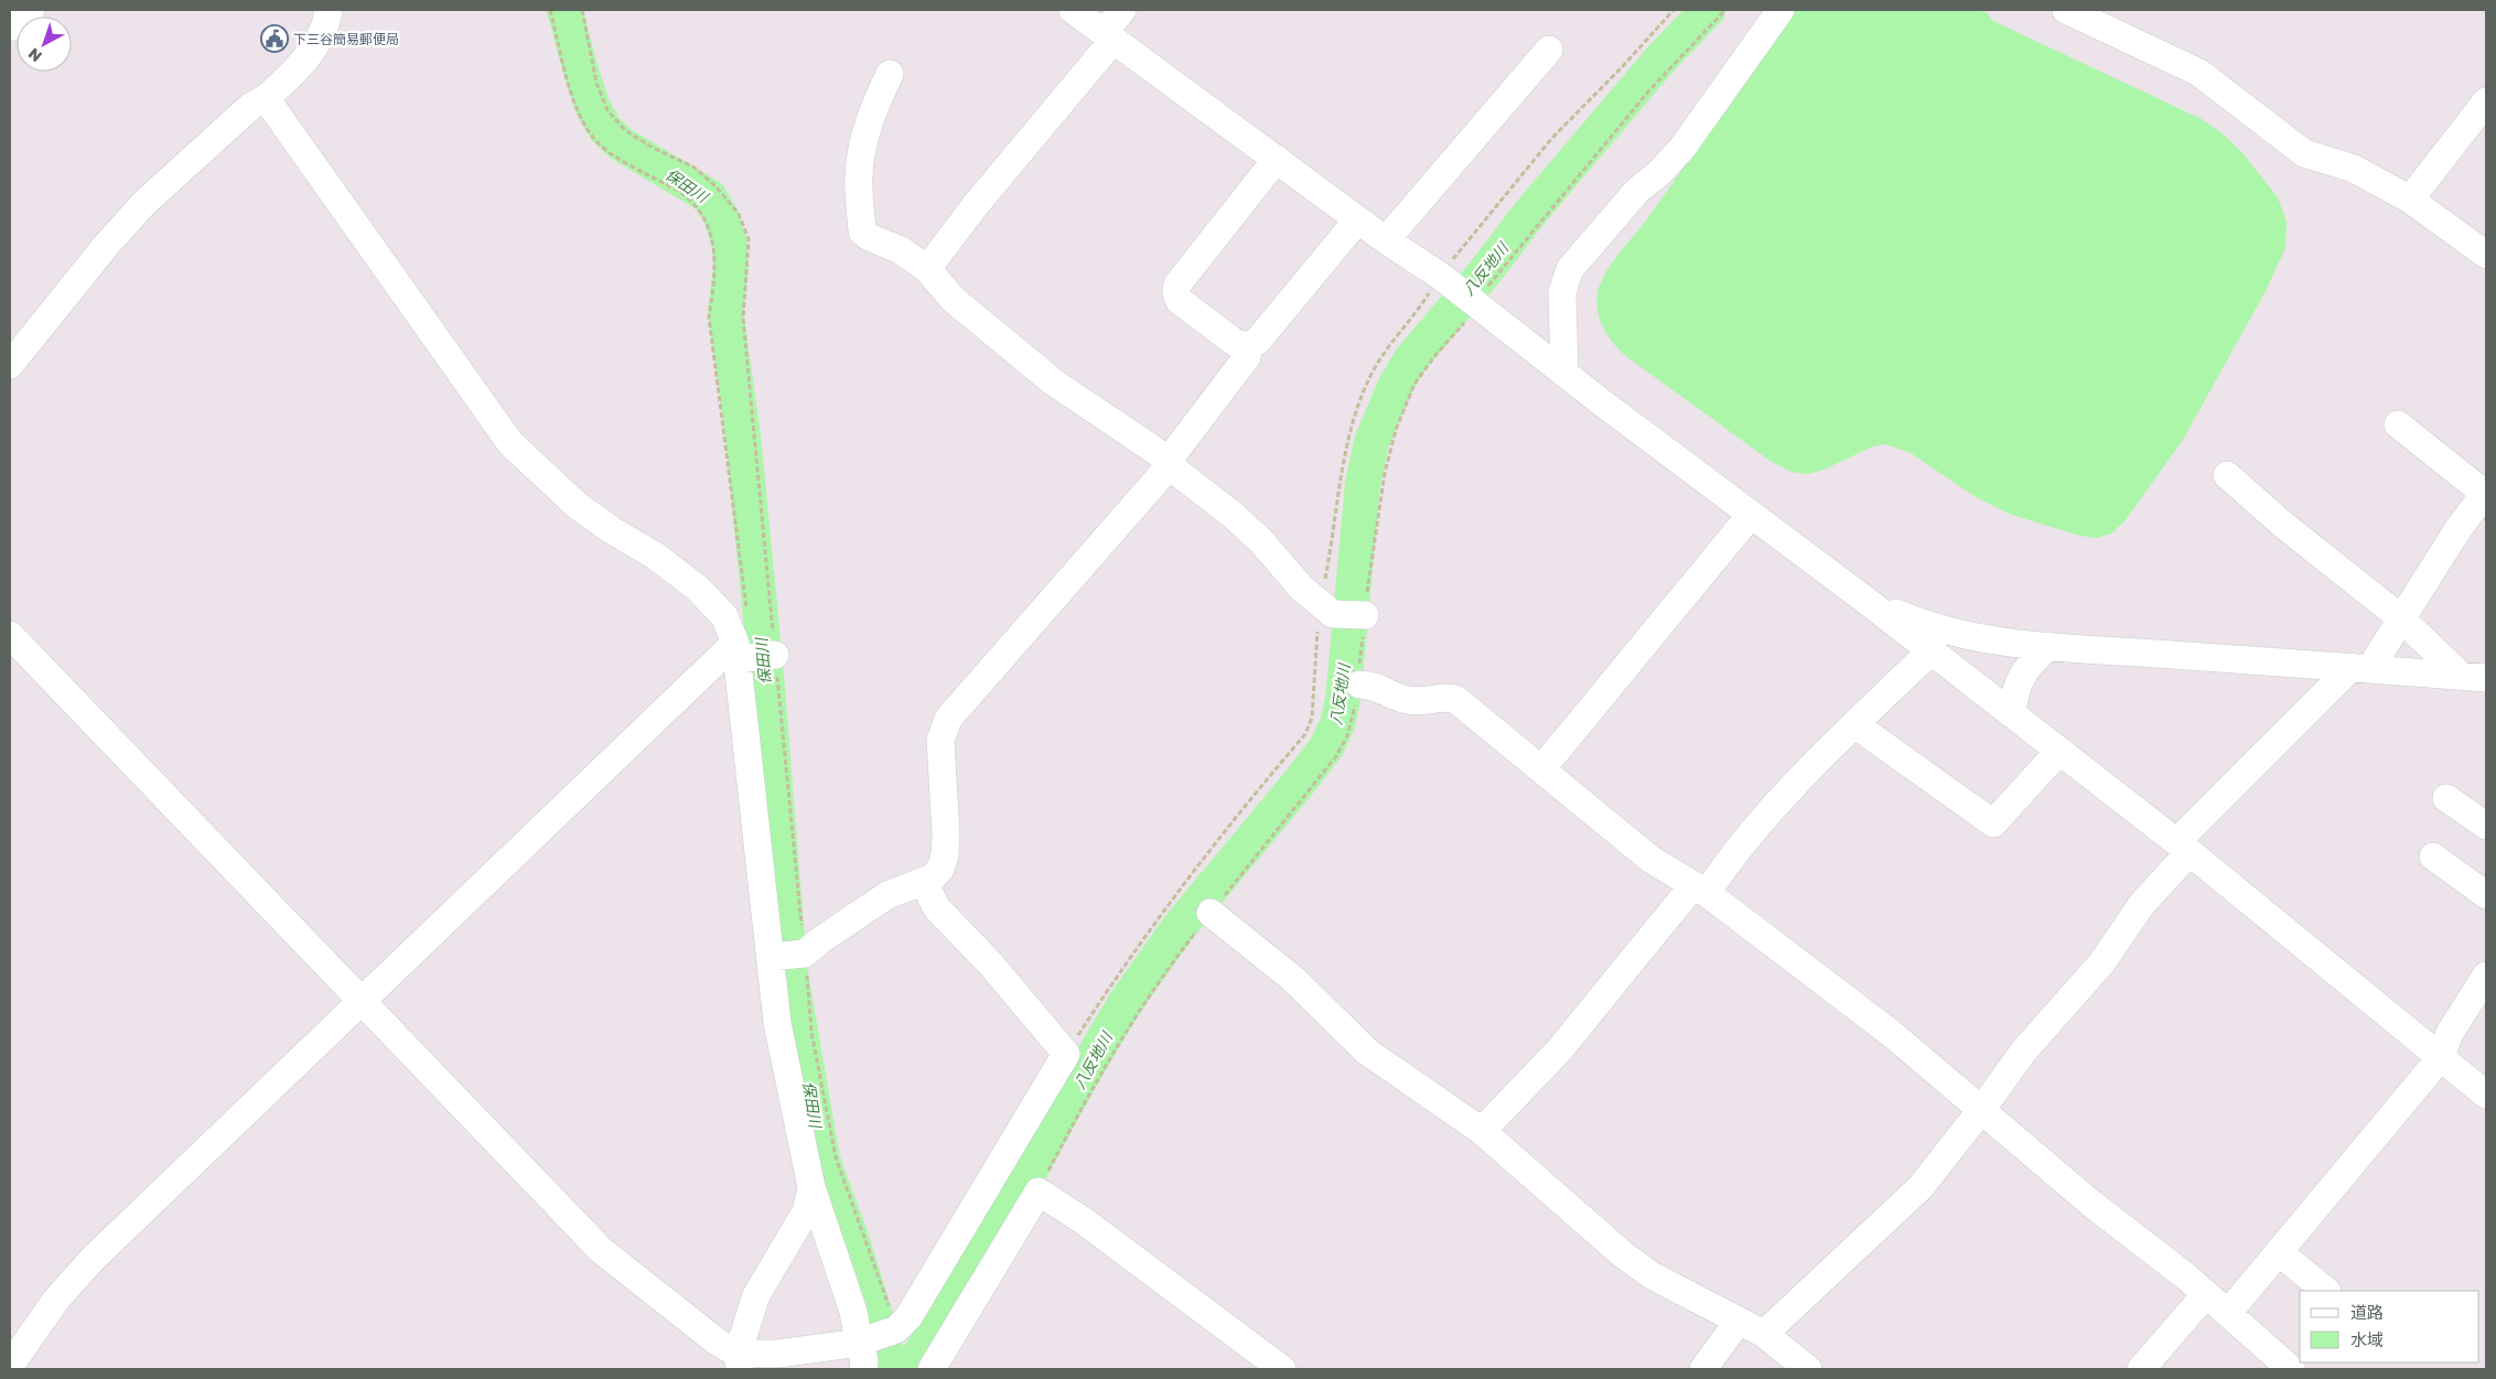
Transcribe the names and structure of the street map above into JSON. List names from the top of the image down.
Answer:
{
  "water": ["保田川", "八反地川"],
  "places": {
    "public building": ["下三谷簡易郵便局"]
  },
  "legend": ["道路", "水域"],
  "north": "bottom left"
}
